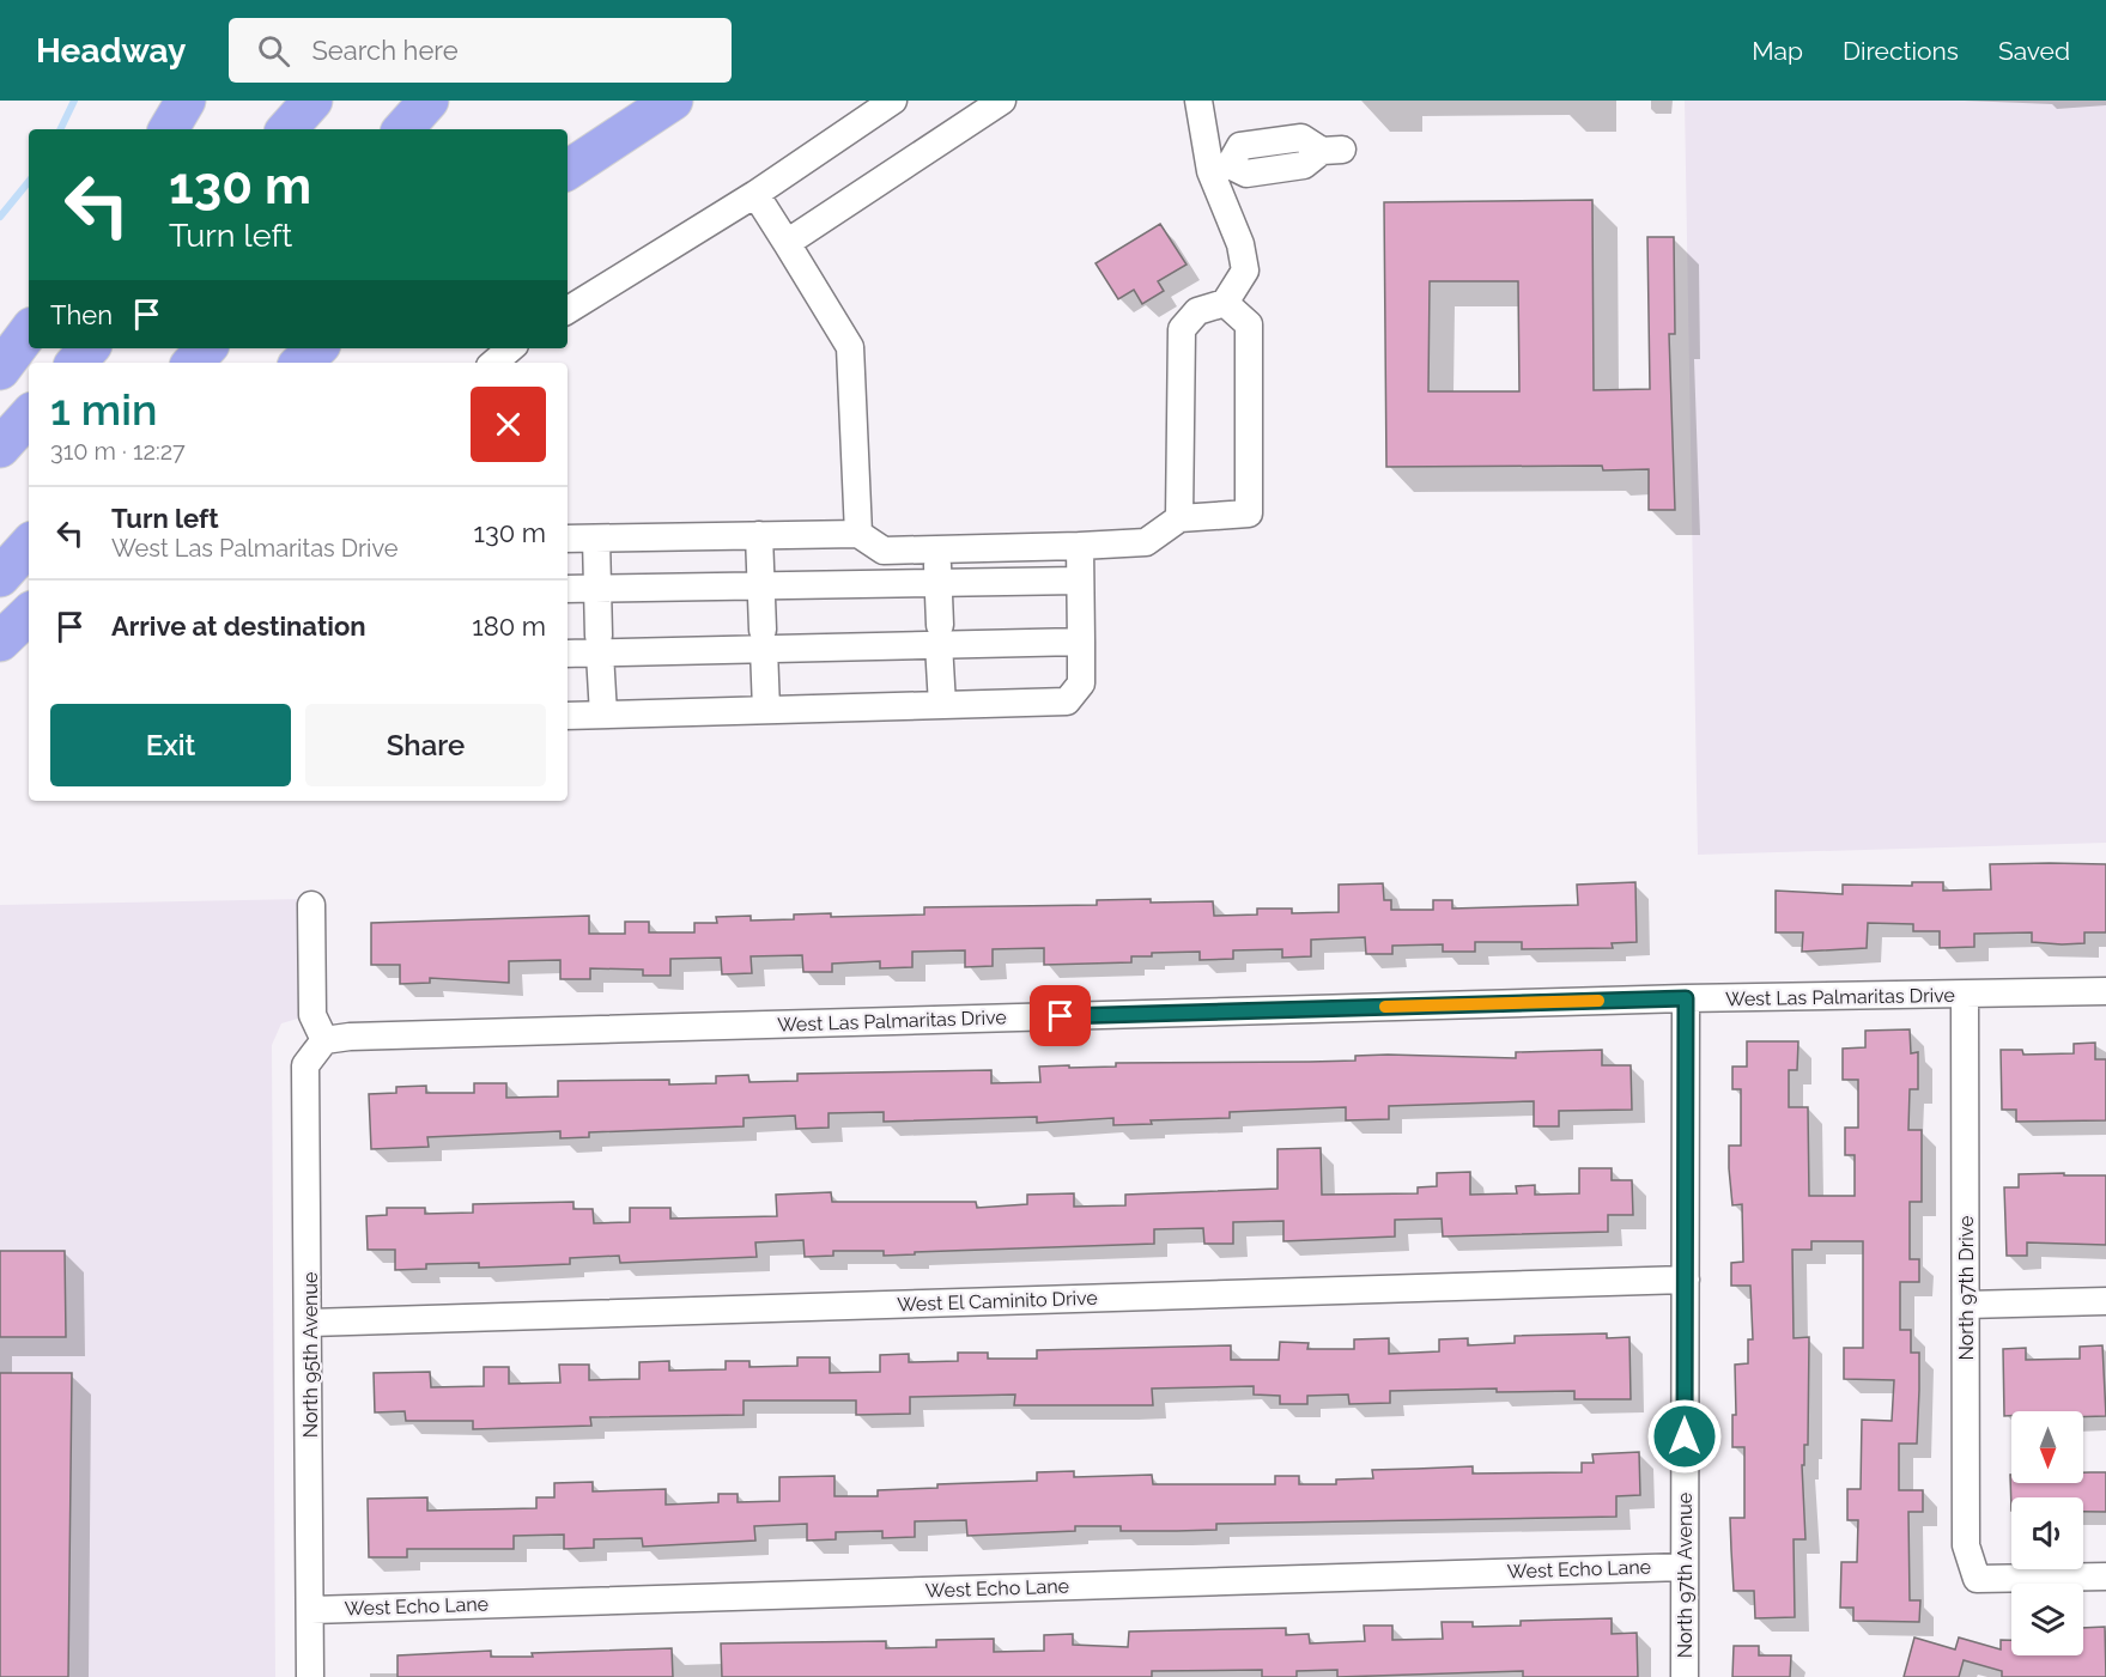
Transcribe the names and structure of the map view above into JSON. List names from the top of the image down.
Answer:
{
  "streets": {
    "street": [
      "West Las Palmaritas Drive",
      "North 97th Drive",
      "West El Caminito Drive",
      "North 95th Avenue",
      "West Echo Lane",
      "North 97th Avenue"
    ]
  },
  "crossings": [
    ["West Las Palmaritas Drive", "North 97th Drive"],
    ["West Las Palmaritas Drive", "North 95th Avenue"],
    ["West Las Palmaritas Drive", "North 97th Avenue"],
    ["West El Caminito Drive", "North 95th Avenue"],
    ["West El Caminito Drive", "North 97th Avenue"],
    ["North 95th Avenue", "West Echo Lane"],
    ["West Echo Lane", "North 97th Avenue"]
  ],
  "north": "bottom",
  "page": {
    "header": "Headway",
    "search": "Search here",
    "nav": ["Map", "Directions", "Saved"],
    "turn": ["130 m", "Turn left"],
    "then": "Then",
    "heading": ["1 min", "310 m · 12:27"],
    "list": [
      {
        "name": "Turn left",
        "note": "West Las Palmaritas Drive",
        "value": "130 m"
      },
      {
        "name": "Arrive at destination",
        "value": "180 m"
      }
    ],
    "buttons": ["Exit", "Share"]
  }
}
